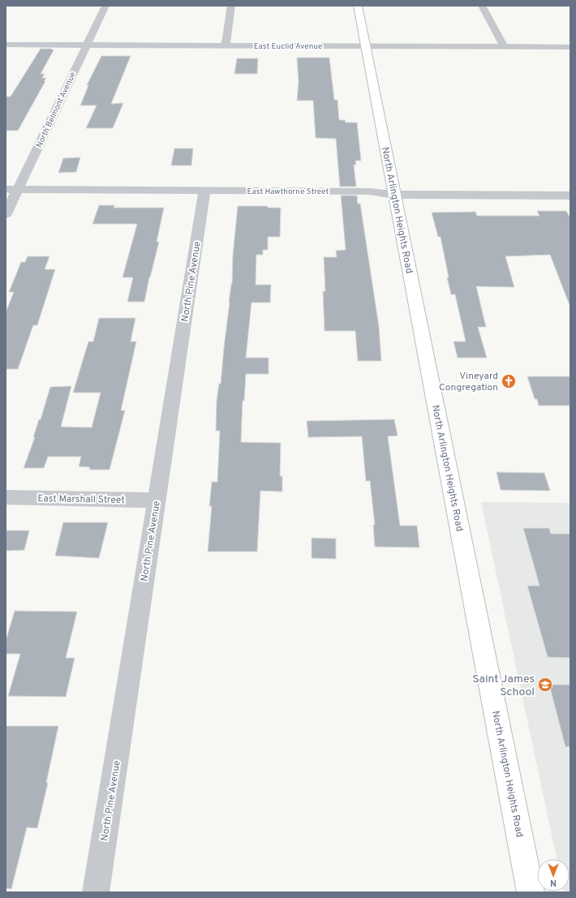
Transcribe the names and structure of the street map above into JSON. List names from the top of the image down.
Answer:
{
  "streets": {
    "main road": ["North Arlington Heights Road"],
    "street": [
      "East Euclid Avenue",
      "North Belmont Avenue",
      "East Hawthorne Street",
      "North Pine Avenue",
      "East Marshall Street"
    ]
  },
  "crossings": [
    ["East Euclid Avenue", "North Belmont Avenue"],
    ["East Euclid Avenue", "North Arlington Heights Road"],
    ["North Belmont Avenue", "East Hawthorne Street"],
    ["East Hawthorne Street", "North Arlington Heights Road"],
    ["East Hawthorne Street", "North Pine Avenue"],
    ["North Pine Avenue", "East Marshall Street"]
  ],
  "places": {
    "church": ["Vineyard Congregation"],
    "school or university": ["Saint James School"]
  },
  "north": "bottom"
}
